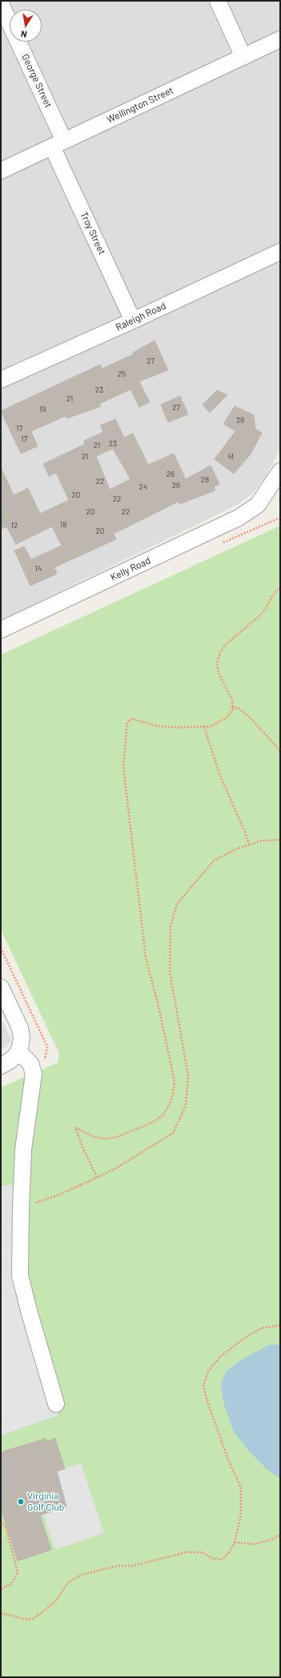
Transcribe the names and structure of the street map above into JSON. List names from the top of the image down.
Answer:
{
  "streets": {
    "street": [
      "George Street",
      "Wellington Street",
      "Troy Street",
      "Raleigh Road",
      "Kelly Road"
    ]
  },
  "crossings": [
    ["George Street", "Wellington Street"],
    ["George Street", "Troy Street"],
    ["Wellington Street", "Troy Street"],
    ["Troy Street", "Raleigh Road"]
  ],
  "places": ["Virginia Golf Club"],
  "house_numbers": [
    "27",
    "25",
    "23",
    "21",
    "27",
    "19",
    "39",
    "17",
    "17",
    "23",
    "21",
    "21",
    "41",
    "26",
    "28",
    "22",
    "26",
    "24",
    "20",
    "22",
    "20",
    "22",
    "18",
    "12",
    "20",
    "14"
  ],
  "north": "bottom"
}
